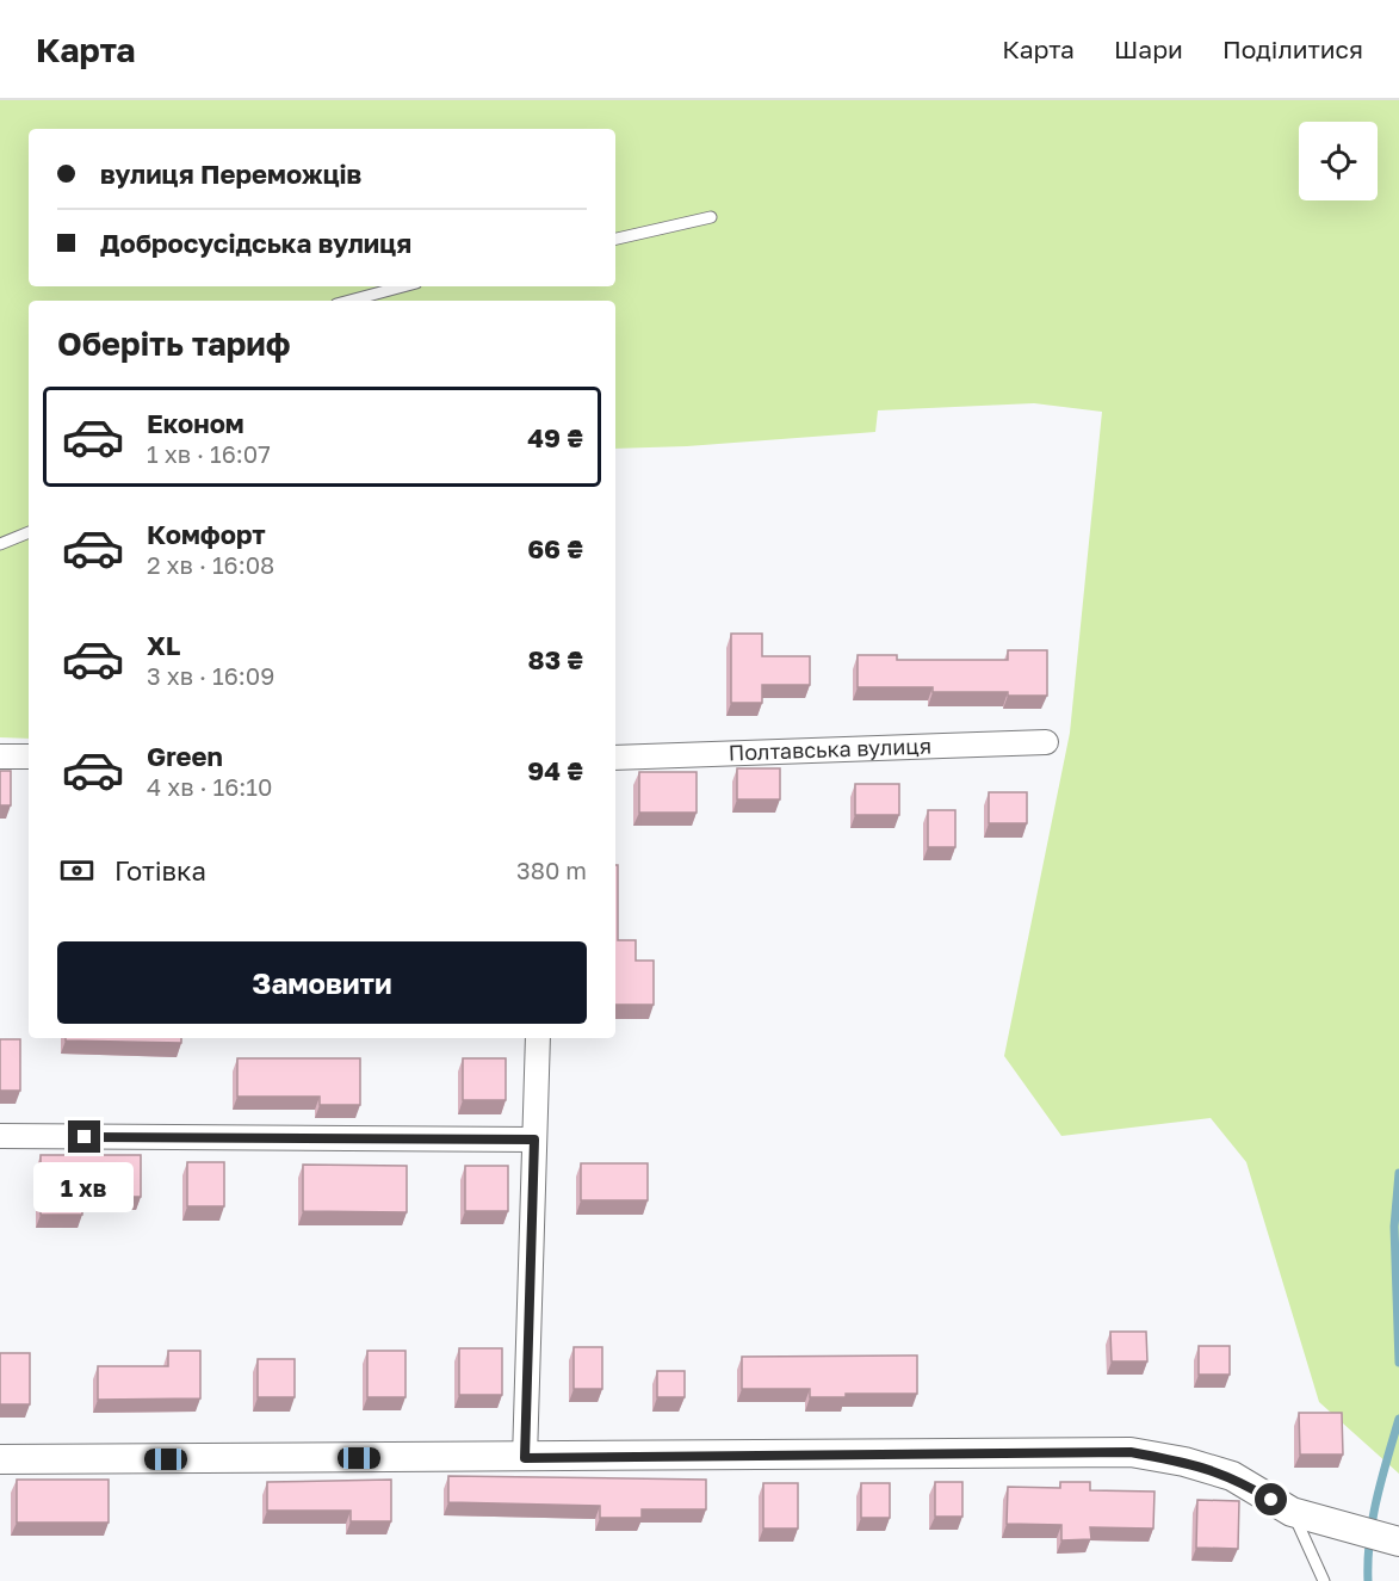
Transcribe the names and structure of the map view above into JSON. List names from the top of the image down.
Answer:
{
  "streets": {
    "street": ["Полтавська вулиця"]
  },
  "page": {
    "header": "Карта",
    "nav": ["Карта", "Шари", "Поділитися"],
    "banner": ["вулиця Переможців", "Добросусідська вулиця"],
    "heading": "Оберіть тариф",
    "list": [
      {
        "name": "Економ",
        "note": "1 хв · 16:07",
        "value": "49 ₴"
      },
      {
        "name": "Комфорт",
        "note": "2 хв · 16:08",
        "value": "66 ₴"
      },
      {
        "name": "XL",
        "note": "3 хв · 16:09",
        "value": "83 ₴"
      },
      {
        "name": "Green",
        "note": "4 хв · 16:10",
        "value": "94 ₴"
      }
    ],
    "pay": ["Готівка", "380 m"],
    "buttons": "Замовити",
    "bubble": "1 хв"
  }
}
